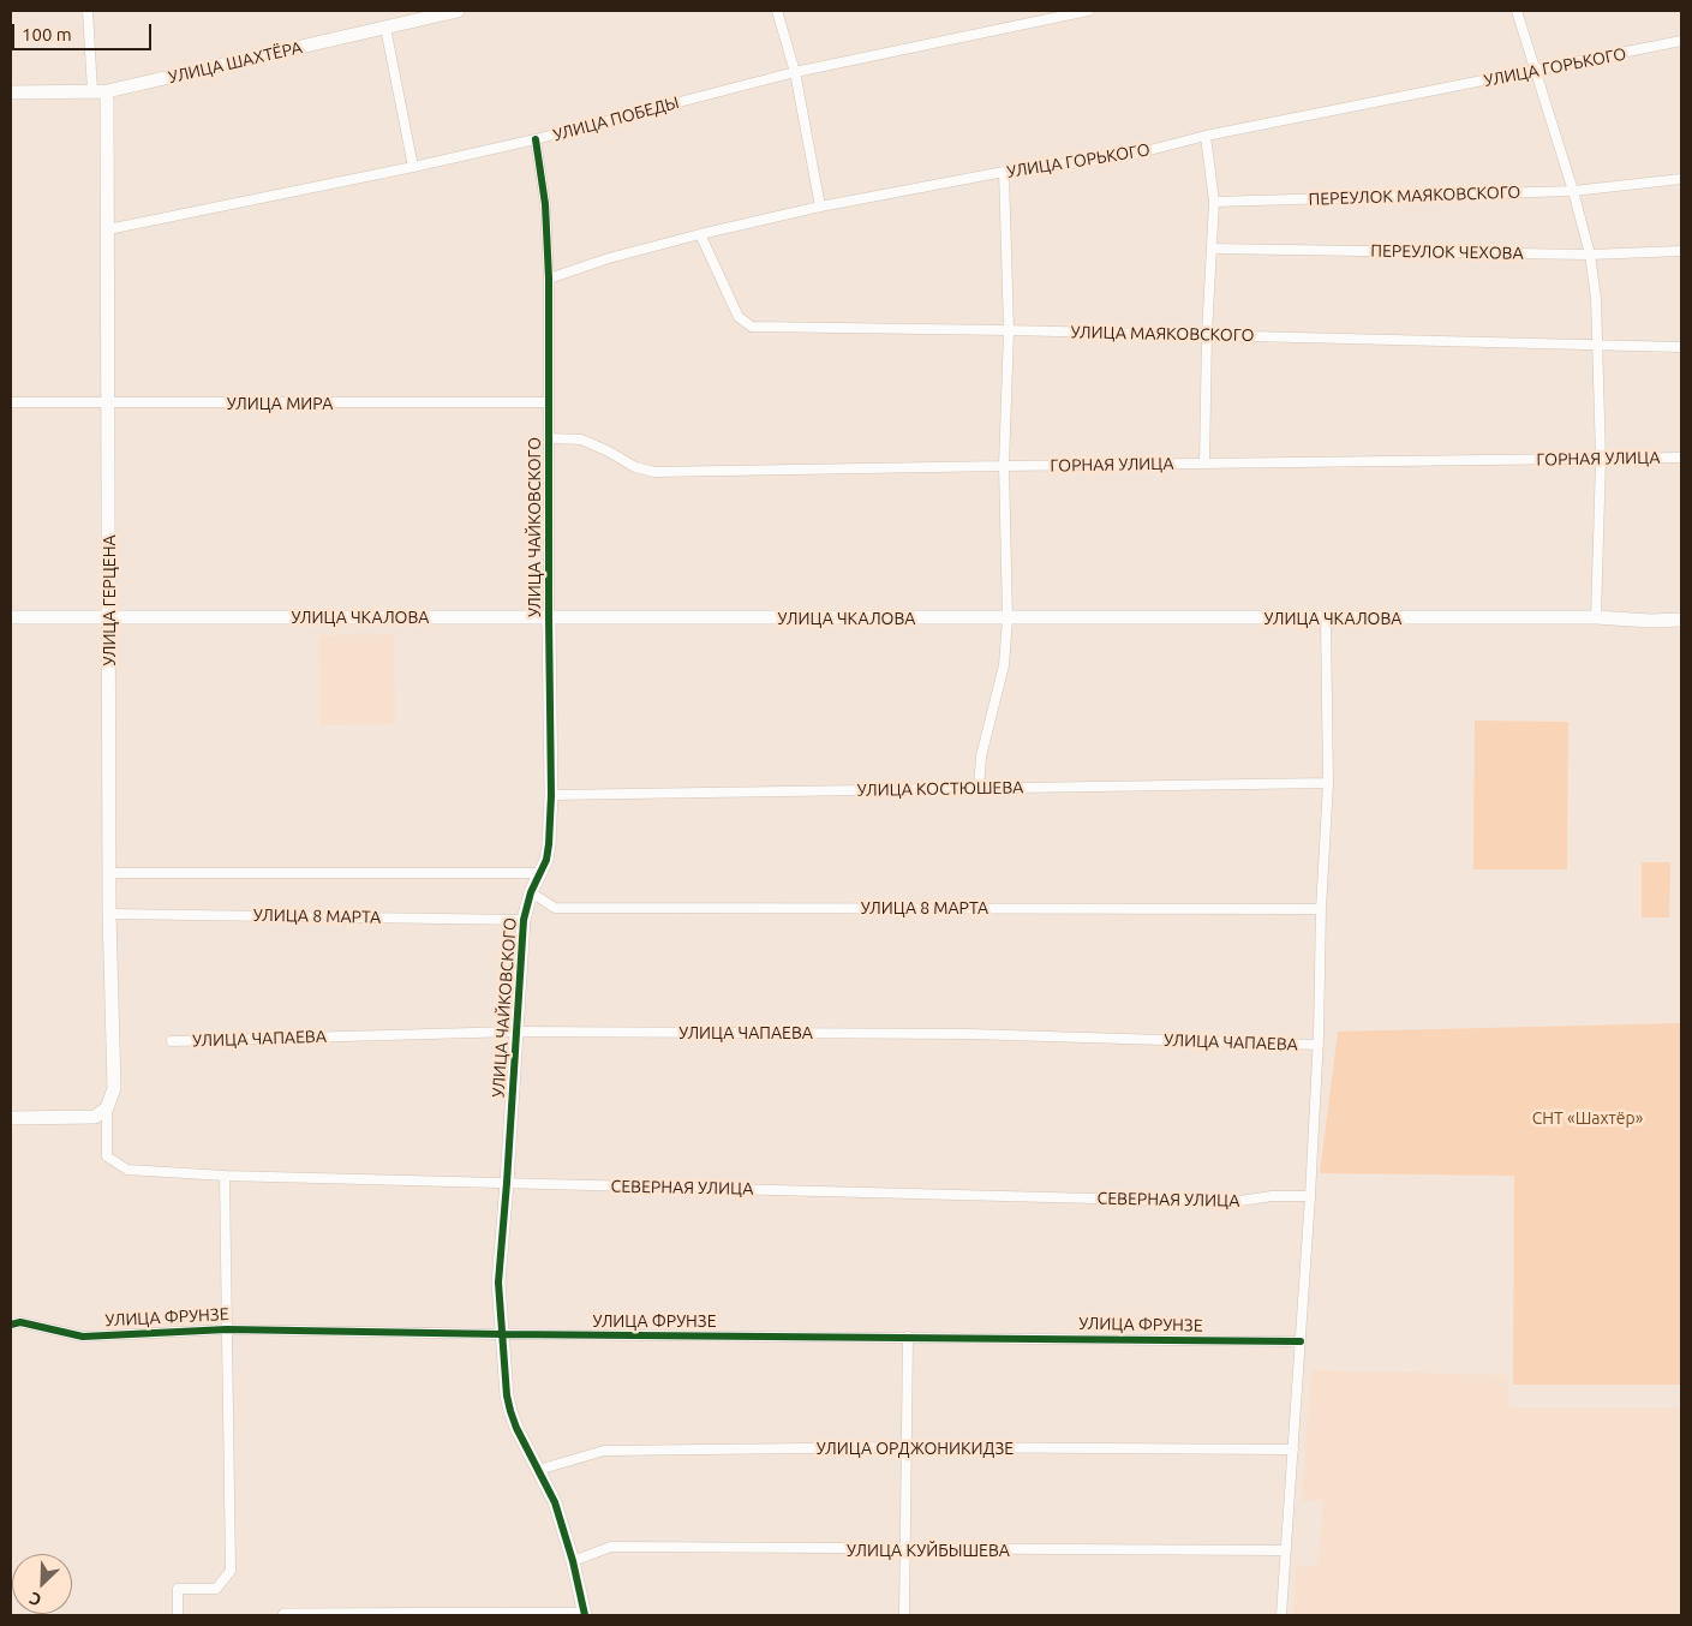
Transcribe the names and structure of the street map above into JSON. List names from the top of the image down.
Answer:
{
  "streets": {
    "street": [
      "УЛИЦА ШАХТЁРА",
      "УЛИЦА ГОРЬКОГО",
      "УЛИЦА ПОБЕДЫ",
      "ПЕРЕУЛОК МАЯКОВСКОГО",
      "ПЕРЕУЛОК ЧЕХОВА",
      "УЛИЦА МАЯКОВСКОГО",
      "УЛИЦА МИРА",
      "ГОРНАЯ УЛИЦА",
      "УЛИЦА ЧАЙКОВСКОГО",
      "УЛИЦА ГЕРЦЕНА",
      "УЛИЦА ЧКАЛОВА",
      "УЛИЦА КОСТЮШЕВА",
      "УЛИЦА 8 МАРТА",
      "УЛИЦА ЧАПАЕВА",
      "СЕВЕРНАЯ УЛИЦА",
      "УЛИЦА ФРУНЗЕ",
      "УЛИЦА ОРДЖОНИКИДЗЕ",
      "УЛИЦА КУЙБЫШЕВА"
    ]
  },
  "crossings": [
    ["УЛИЦА ШАХТЁРА", "УЛИЦА ГЕРЦЕНА"],
    ["УЛИЦА ГОРЬКОГО", "УЛИЦА МАЯКОВСКОГО"],
    ["УЛИЦА ГОРЬКОГО", "УЛИЦА ЧАЙКОВСКОГО"],
    ["УЛИЦА ПОБЕДЫ", "УЛИЦА ЧАЙКОВСКОГО"],
    ["УЛИЦА ПОБЕДЫ", "УЛИЦА ГЕРЦЕНА"],
    ["УЛИЦА МИРА", "УЛИЦА ЧАЙКОВСКОГО"],
    ["УЛИЦА МИРА", "УЛИЦА ГЕРЦЕНА"],
    ["ГОРНАЯ УЛИЦА", "УЛИЦА ЧАЙКОВСКОГО"],
    ["УЛИЦА ЧАЙКОВСКОГО", "УЛИЦА ЧКАЛОВА"],
    ["УЛИЦА ЧАЙКОВСКОГО", "УЛИЦА КОСТЮШЕВА"],
    ["УЛИЦА ЧАЙКОВСКОГО", "УЛИЦА 8 МАРТА"],
    ["УЛИЦА ЧАЙКОВСКОГО", "УЛИЦА ЧАПАЕВА"],
    ["УЛИЦА ЧАЙКОВСКОГО", "СЕВЕРНАЯ УЛИЦА"],
    ["УЛИЦА ЧАЙКОВСКОГО", "УЛИЦА ФРУНЗЕ"],
    ["УЛИЦА ЧАЙКОВСКОГО", "УЛИЦА ОРДЖОНИКИДЗЕ"],
    ["УЛИЦА ЧАЙКОВСКОГО", "УЛИЦА КУЙБЫШЕВА"],
    ["УЛИЦА ГЕРЦЕНА", "УЛИЦА ЧКАЛОВА"],
    ["УЛИЦА ГЕРЦЕНА", "УЛИЦА 8 МАРТА"],
    ["УЛИЦА ГЕРЦЕНА", "СЕВЕРНАЯ УЛИЦА"]
  ],
  "parks": ["СНТ «Шахтёр»"],
  "scale_bar": "100 m",
  "north": "bottom left"
}
